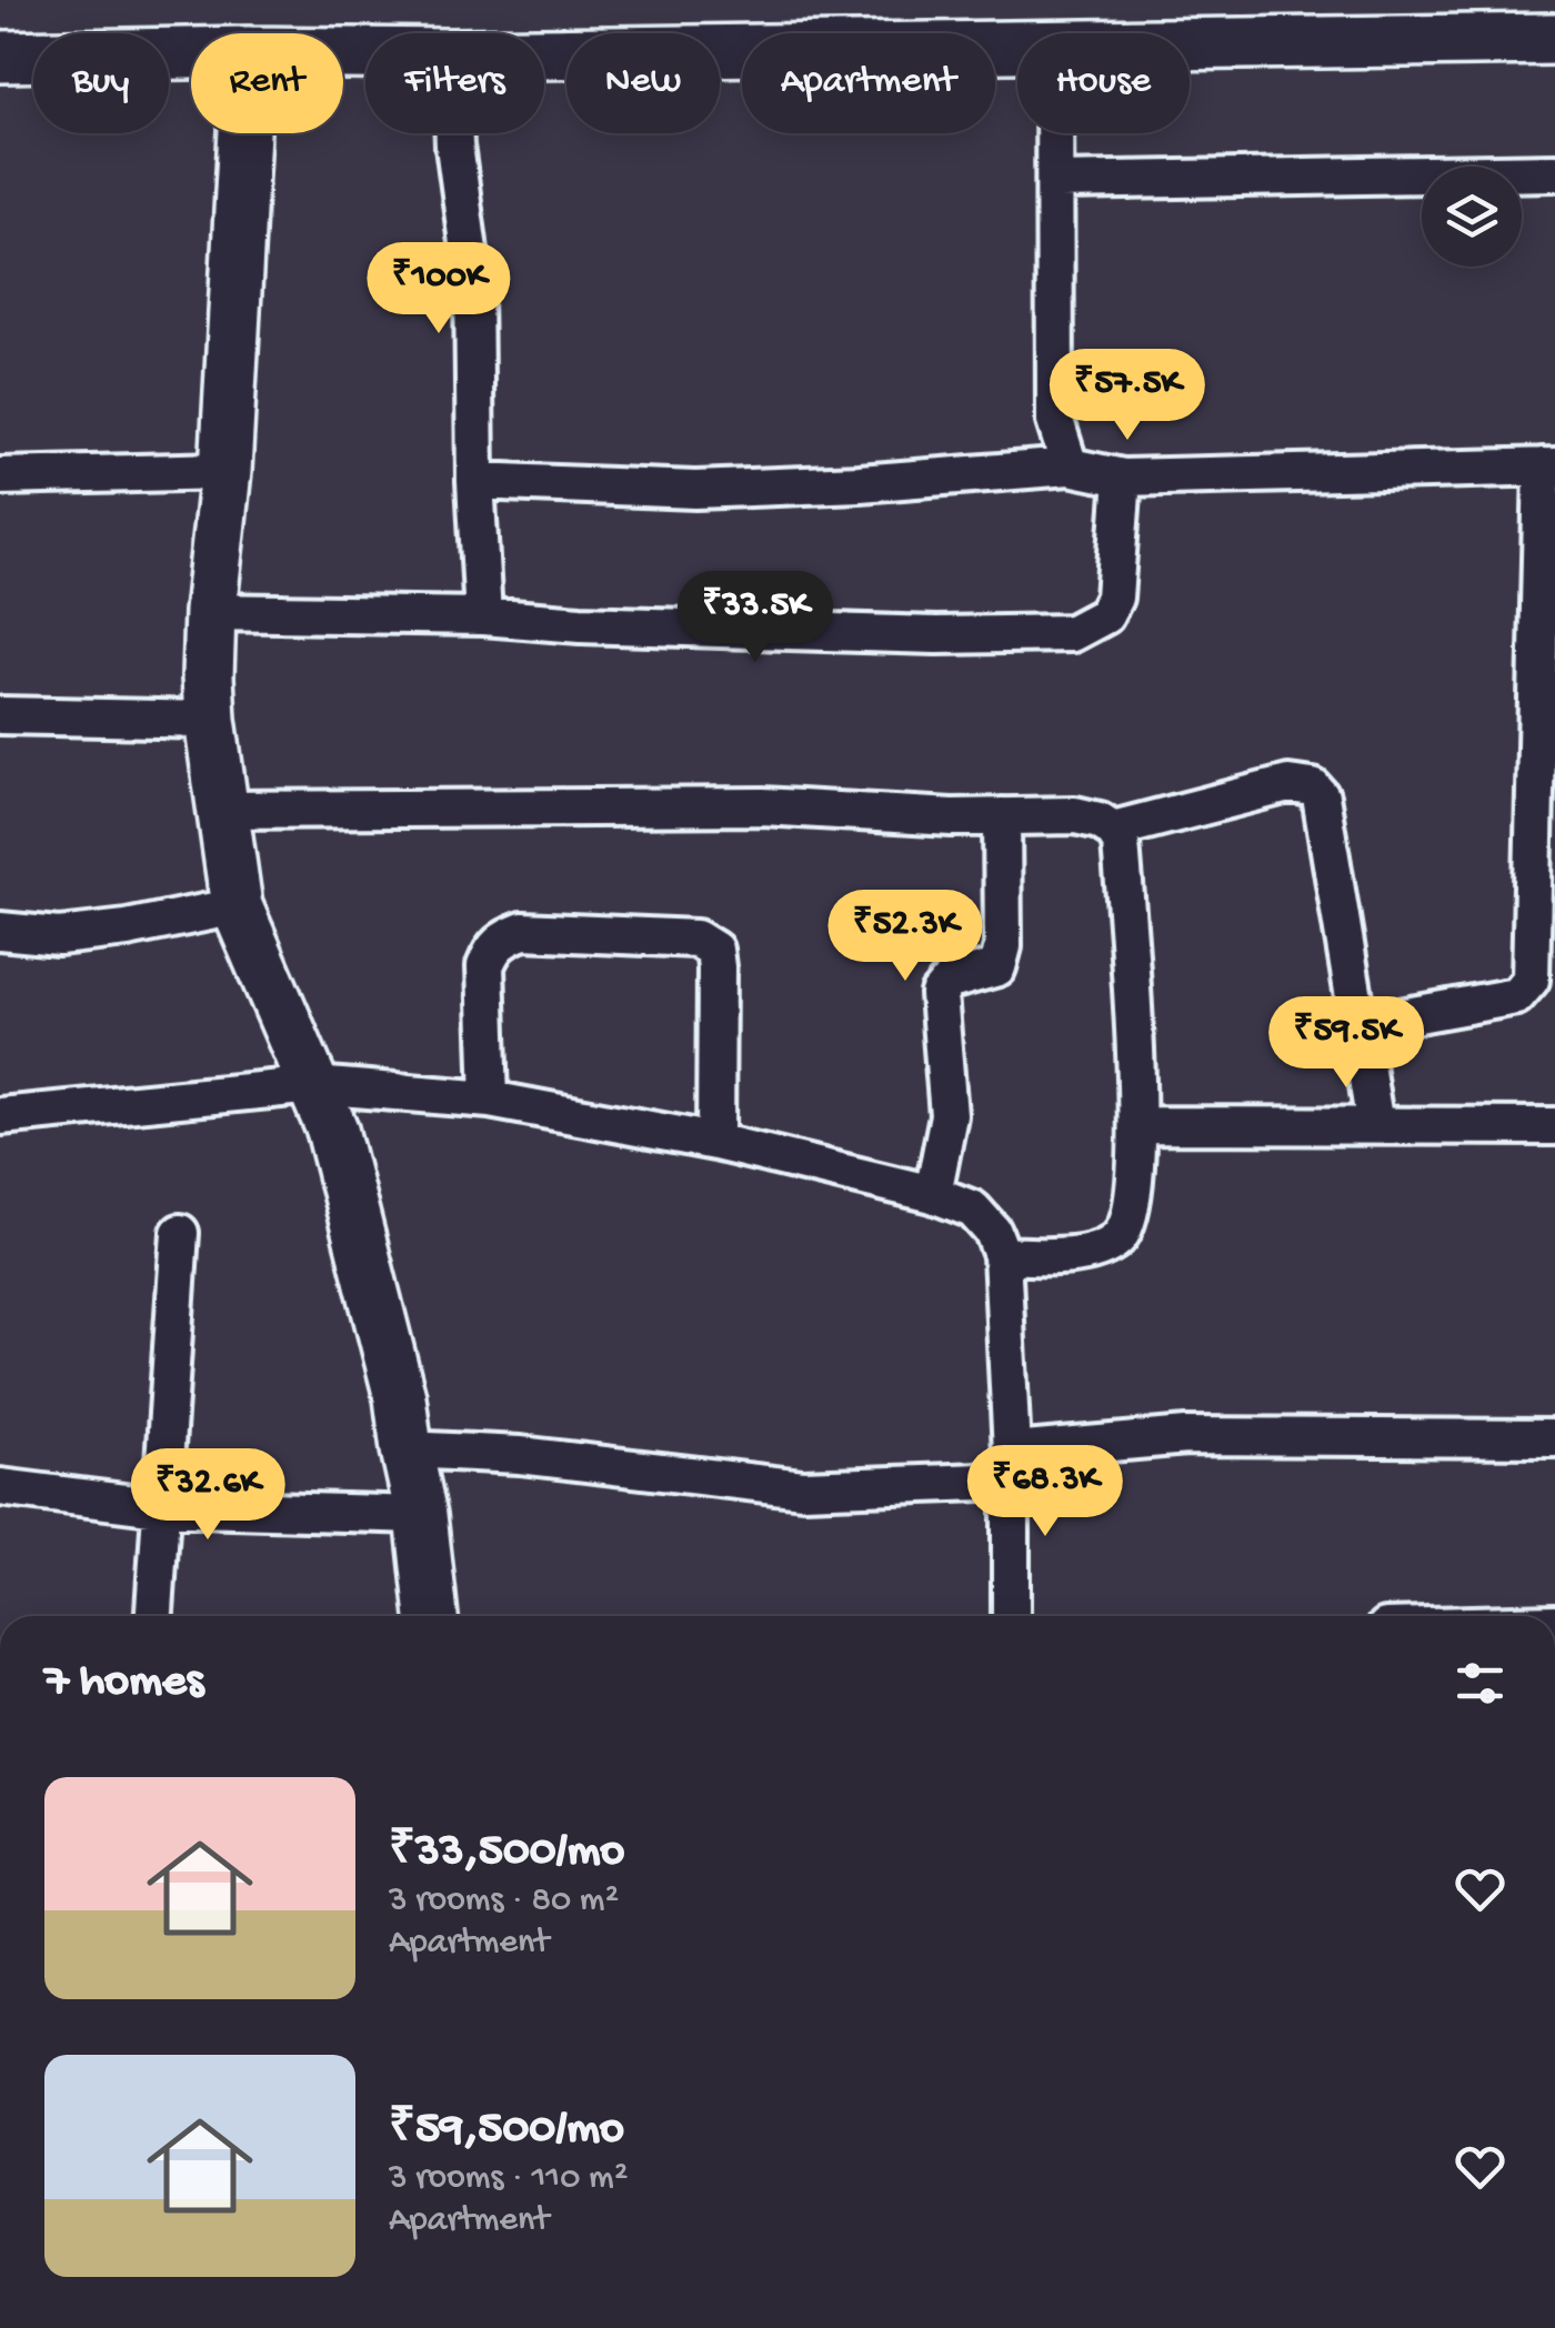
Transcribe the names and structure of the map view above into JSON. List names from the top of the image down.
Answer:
{
  "page": {
    "chip": [
      "Buy",
      "Rent",
      "Filters",
      "New",
      "Apartment",
      "House"
    ],
    "price": [
      "₹100K",
      "₹57.5K",
      "₹33.5K",
      "₹52.3K",
      "₹59.5K",
      "₹68.3K",
      "₹32.6K"
    ],
    "heading": "7 homes",
    "list": [
      {
        "name": "₹33,500/mo",
        "note": "3 rooms · 80 m² · Apartment"
      },
      {
        "name": "₹59,500/mo",
        "note": "3 rooms · 110 m² · Apartment"
      }
    ]
  }
}
